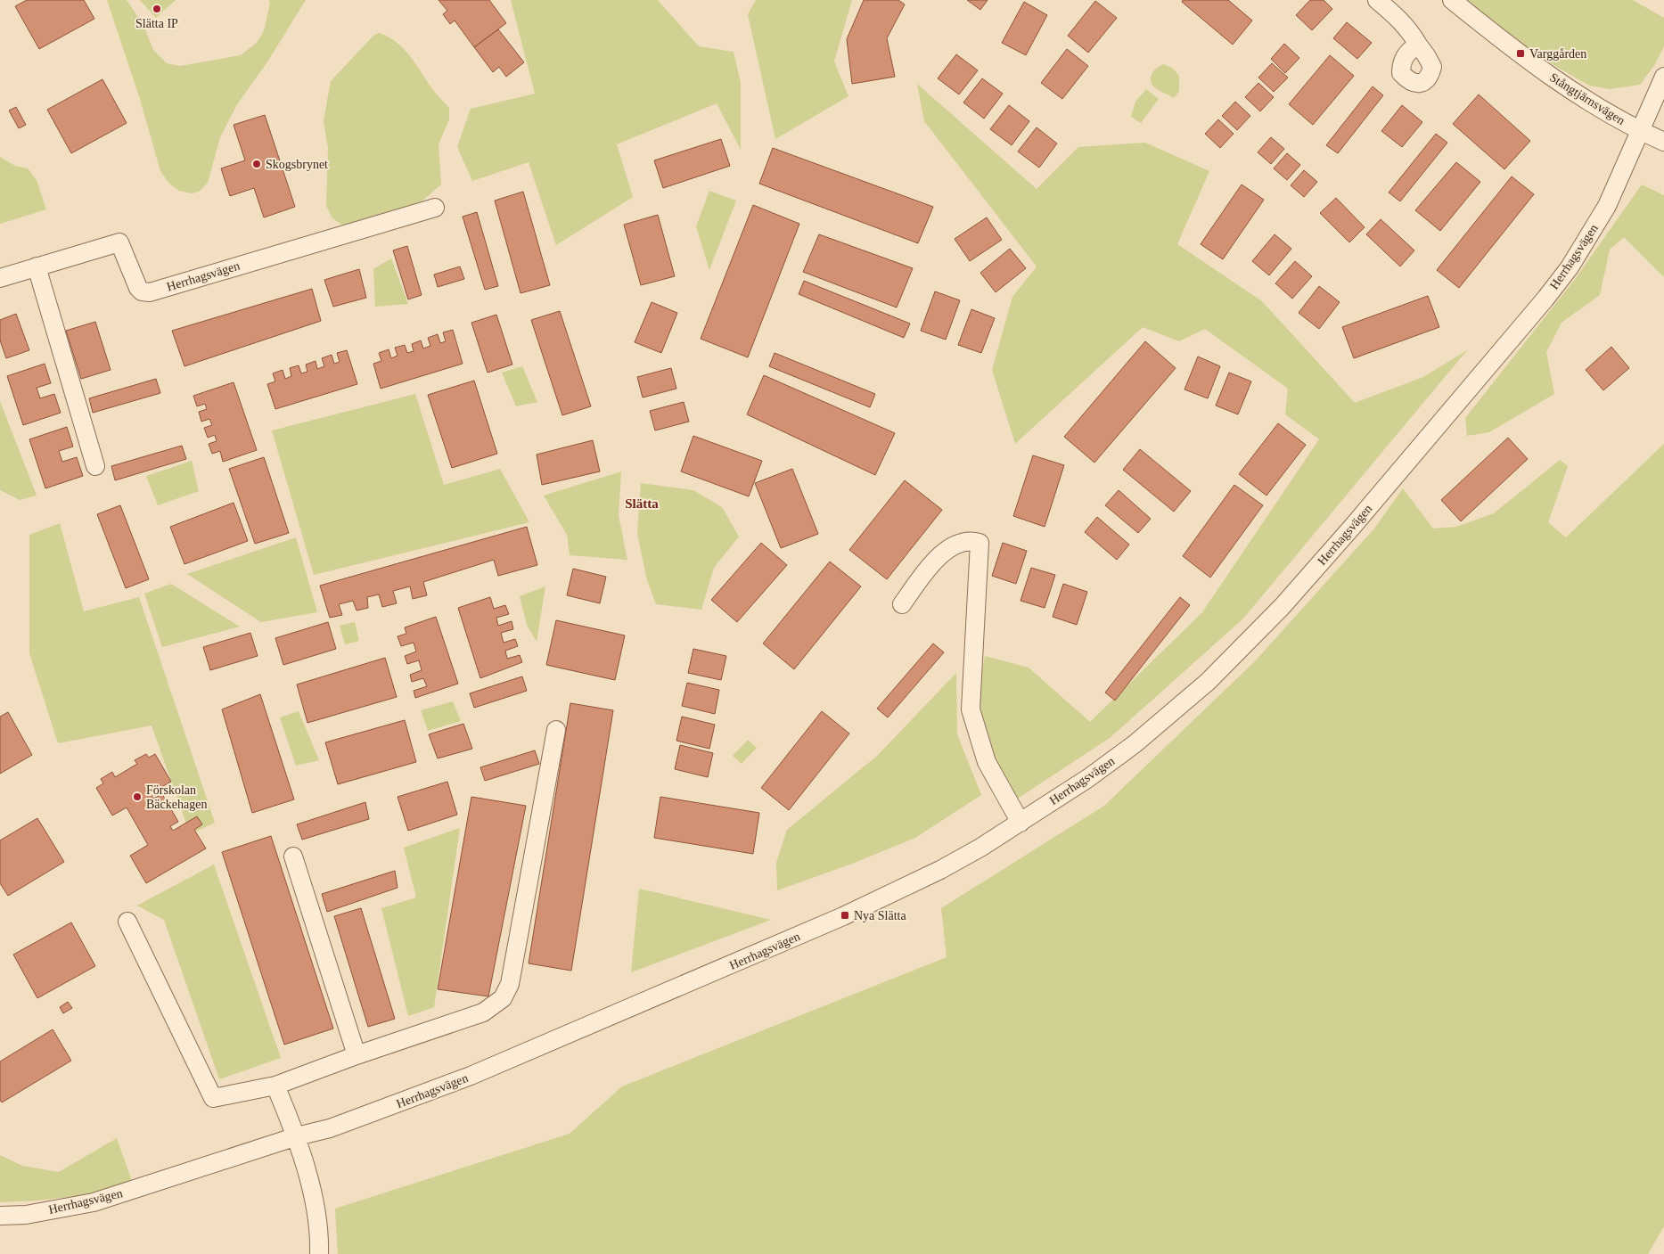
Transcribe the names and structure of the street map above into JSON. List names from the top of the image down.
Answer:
{
  "streets": {
    "street": ["Stångtjärnsvägen", "Herrhagsvägen"]
  },
  "crossings": [
    ["Stångtjärnsvägen", "Herrhagsvägen"]
  ],
  "districts": ["Slätta"],
  "places": {
    "other": ["Slätta IP", "Skogsbrynet", "Förskolan Bäckehagen"],
    "transit": ["Varggården", "Nya Slätta"]
  }
}
